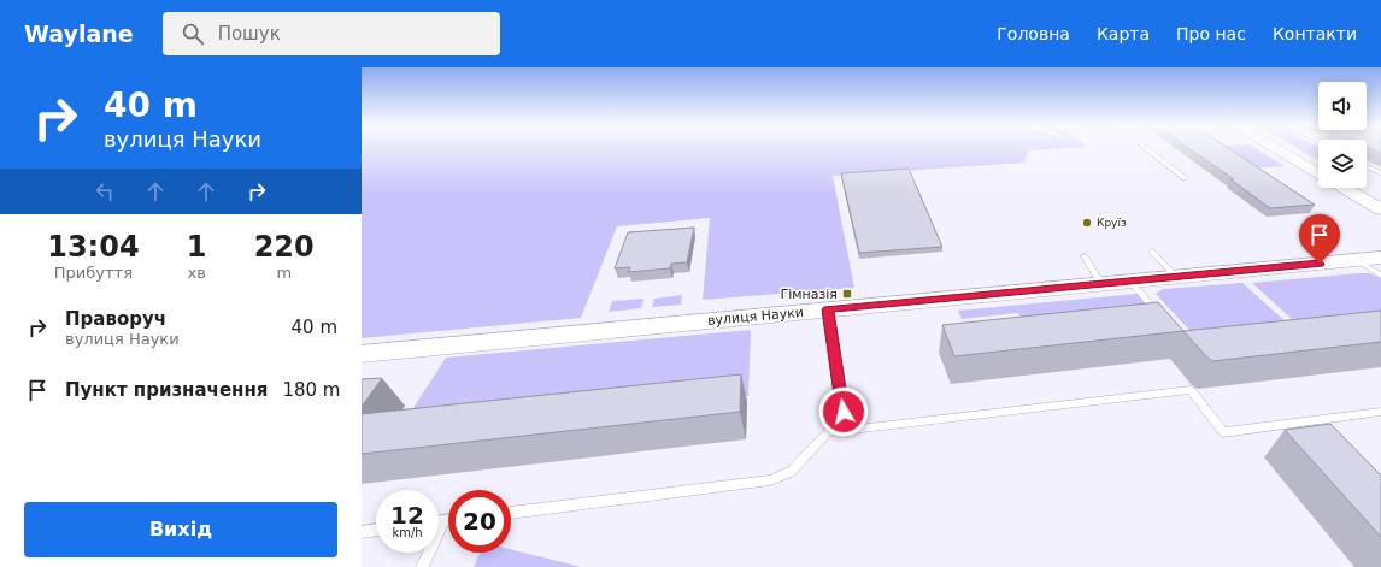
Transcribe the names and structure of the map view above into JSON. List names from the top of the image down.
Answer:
{
  "streets": {
    "street": ["вулиця Науки"]
  },
  "places": {
    "other": ["Круїз"],
    "transit": ["Гімназія"]
  },
  "page": {
    "header": "Waylane",
    "search": "Пошук",
    "nav": [
      "Головна",
      "Карта",
      "Про нас",
      "Контакти"
    ],
    "turn": ["40 m", "вулиця Науки"],
    "eta": [
      "13:04",
      "Прибуття",
      "1",
      "хв",
      "220",
      "m"
    ],
    "list": [
      {
        "name": "Праворуч",
        "note": "вулиця Науки",
        "value": "40 m"
      },
      {
        "name": "Пункт призначення",
        "value": "180 m"
      }
    ],
    "speed": "12 km/h",
    "limit": "20",
    "buttons": "Вихід"
  }
}
